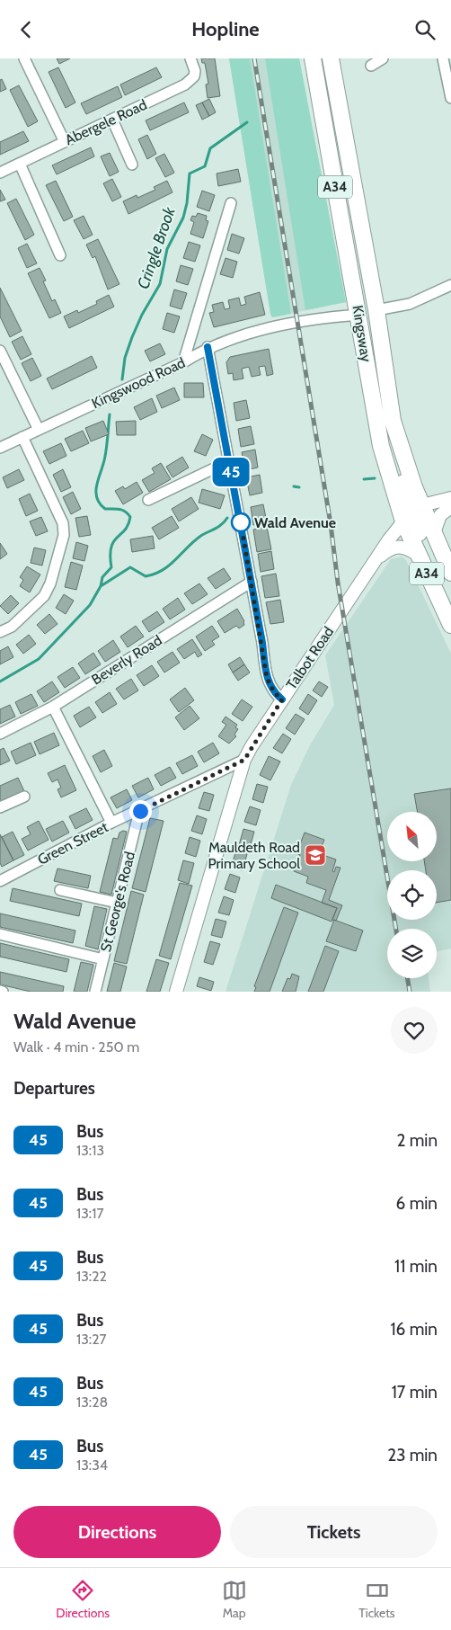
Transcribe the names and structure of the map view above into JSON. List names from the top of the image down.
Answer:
{
  "streets": {
    "highway": ["A34", "Kingsway"],
    "street": [
      "Abergele Road",
      "Kingswood Road",
      "Talbot Road",
      "Beverly Road",
      "Green Street",
      "St George's Road"
    ]
  },
  "crossings": [
    ["Kingsway", "Kingswood Road"],
    ["Kingsway", "Talbot Road"],
    ["Talbot Road", "Green Street"],
    ["Green Street", "St George's Road"]
  ],
  "water": ["Cringle Brook"],
  "places": {
    "other": ["Wald Avenue"],
    "school or university": ["Mauldeth Road Primary School"]
  },
  "lines": ["bus line 45"],
  "north": "top left",
  "page": {
    "header": "Hopline",
    "on_map": "45",
    "heading": [
      ["Wald Avenue", "Walk · 4 min · 250 m"],
      "Departures"
    ],
    "list": [
      {
        "mark": "45",
        "name": "Bus",
        "note": "13:13",
        "value": "2 min"
      },
      {
        "mark": "45",
        "name": "Bus",
        "note": "13:17",
        "value": "6 min"
      },
      {
        "mark": "45",
        "name": "Bus",
        "note": "13:22",
        "value": "11 min"
      },
      {
        "mark": "45",
        "name": "Bus",
        "note": "13:27",
        "value": "16 min"
      },
      {
        "mark": "45",
        "name": "Bus",
        "note": "13:28",
        "value": "17 min"
      },
      {
        "mark": "45",
        "name": "Bus",
        "note": "13:34",
        "value": "23 min"
      }
    ],
    "buttons": ["Directions", "Tickets"],
    "tabs": ["Directions", "Map", "Tickets"]
  }
}
